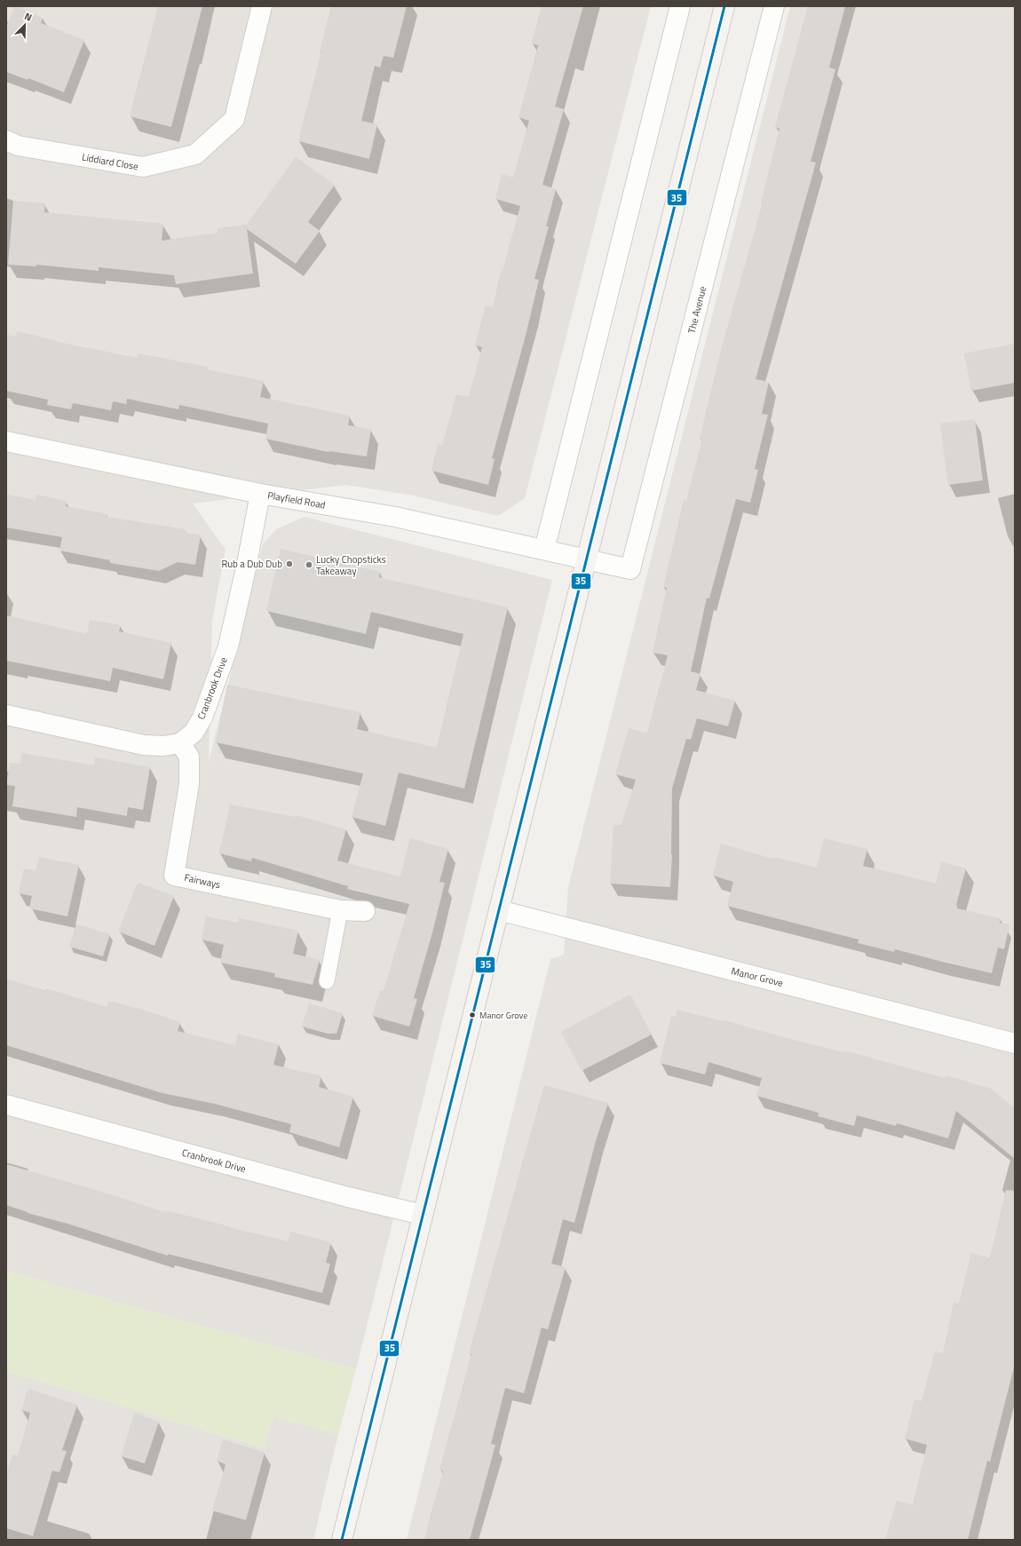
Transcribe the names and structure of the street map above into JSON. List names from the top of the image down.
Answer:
{
  "streets": {
    "street": [
      "Liddiard Close",
      "The Avenue",
      "Playfield Road",
      "Cranbrook Drive",
      "Fairways",
      "Manor Grove"
    ]
  },
  "crossings": [
    ["The Avenue", "Playfield Road"],
    ["Playfield Road", "Cranbrook Drive"],
    ["Cranbrook Drive", "Fairways"]
  ],
  "places": ["Rub a Dub Dub", "Lucky Chopsticks Takeaway", "Manor Grove"],
  "lines": ["transit line 35"],
  "north": "top right"
}
